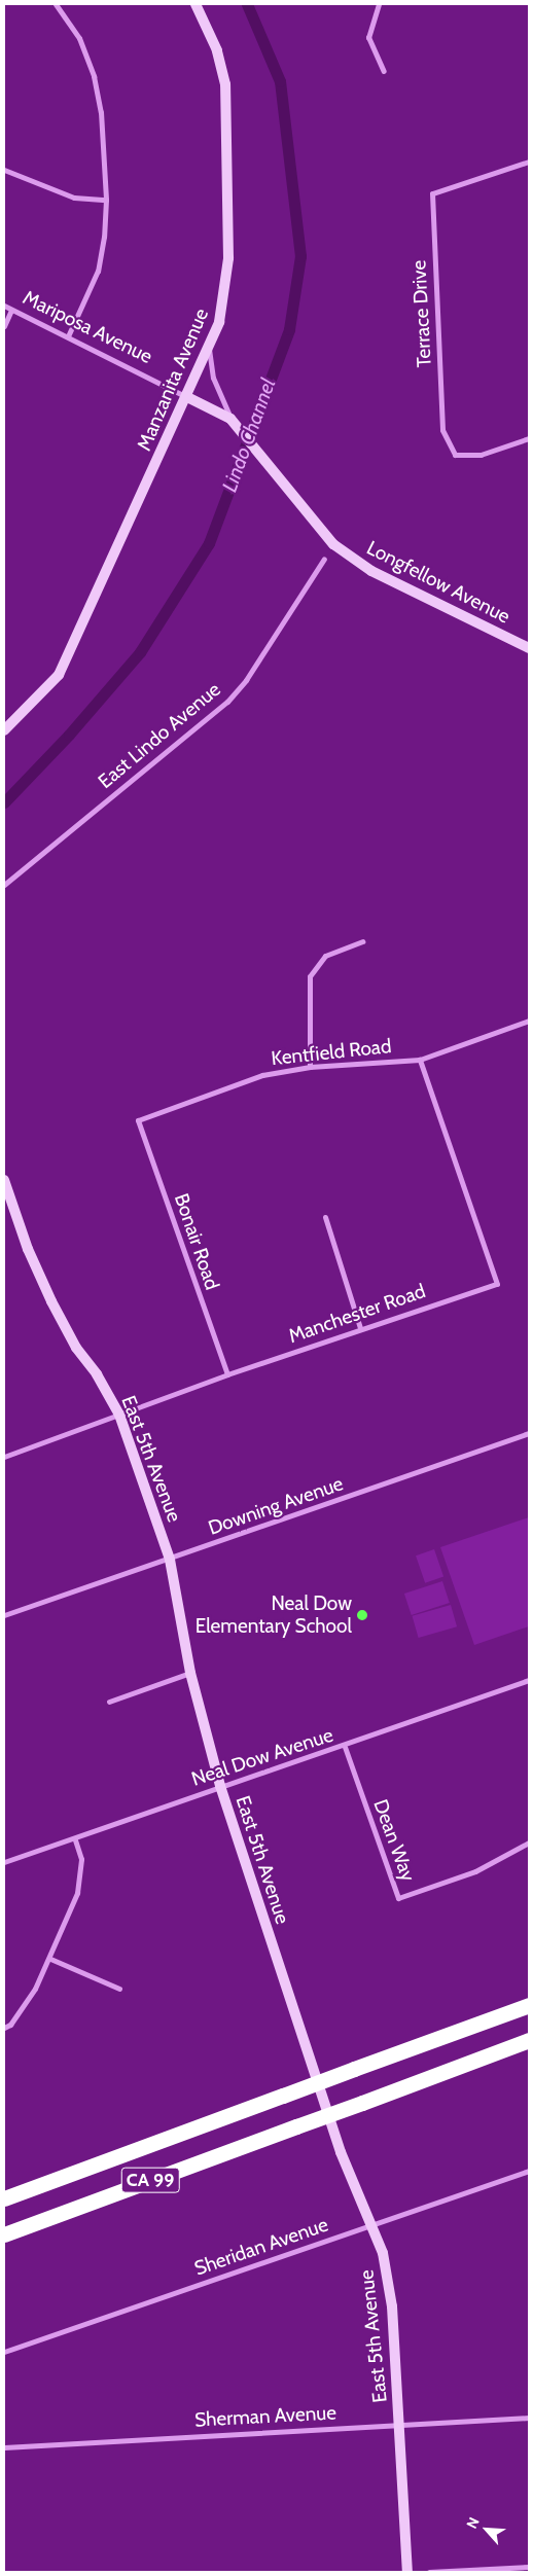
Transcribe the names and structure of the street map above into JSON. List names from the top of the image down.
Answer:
{
  "streets": {
    "highway": ["CA 99"],
    "street": [
      "Terrace Drive",
      "Mariposa Avenue",
      "Manzanita Avenue",
      "Longfellow Avenue",
      "East Lindo Avenue",
      "Kentfield Road",
      "Bonair Road",
      "Manchester Road",
      "East 5th Avenue",
      "Downing Avenue",
      "Neal Dow Avenue",
      "Dean Way",
      "Sheridan Avenue",
      "Sherman Avenue"
    ]
  },
  "crossings": [
    ["Mariposa Avenue", "Manzanita Avenue"],
    ["Mariposa Avenue", "Longfellow Avenue"],
    ["Kentfield Road", "Bonair Road"],
    ["Kentfield Road", "Manchester Road"],
    ["Bonair Road", "Manchester Road"],
    ["Manchester Road", "East 5th Avenue"],
    ["East 5th Avenue", "Downing Avenue"],
    ["East 5th Avenue", "Neal Dow Avenue"],
    ["East 5th Avenue", "Sheridan Avenue"],
    ["East 5th Avenue", "Sherman Avenue"],
    ["Neal Dow Avenue", "Dean Way"]
  ],
  "water": ["Lindo Channel"],
  "places": ["Neal Dow Elementary School"],
  "north": "top left"
}
